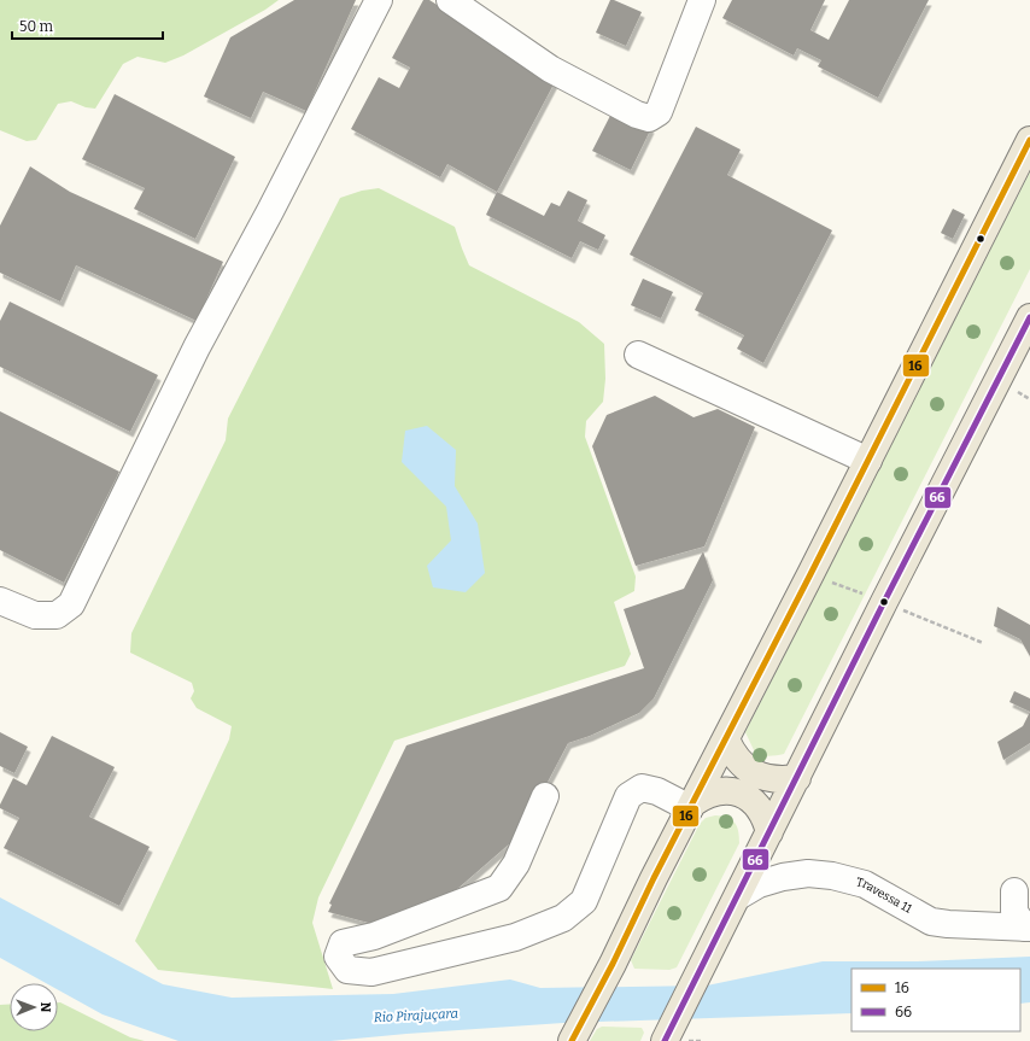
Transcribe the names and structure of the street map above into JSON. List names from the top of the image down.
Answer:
{
  "streets": {
    "lane": ["Travessa 11"]
  },
  "water": ["Rio Pirajuçara"],
  "lines": ["transit line 16", "transit line 66"],
  "legend": ["16", "66"],
  "scale_bar": "50 m",
  "north": "right"
}
